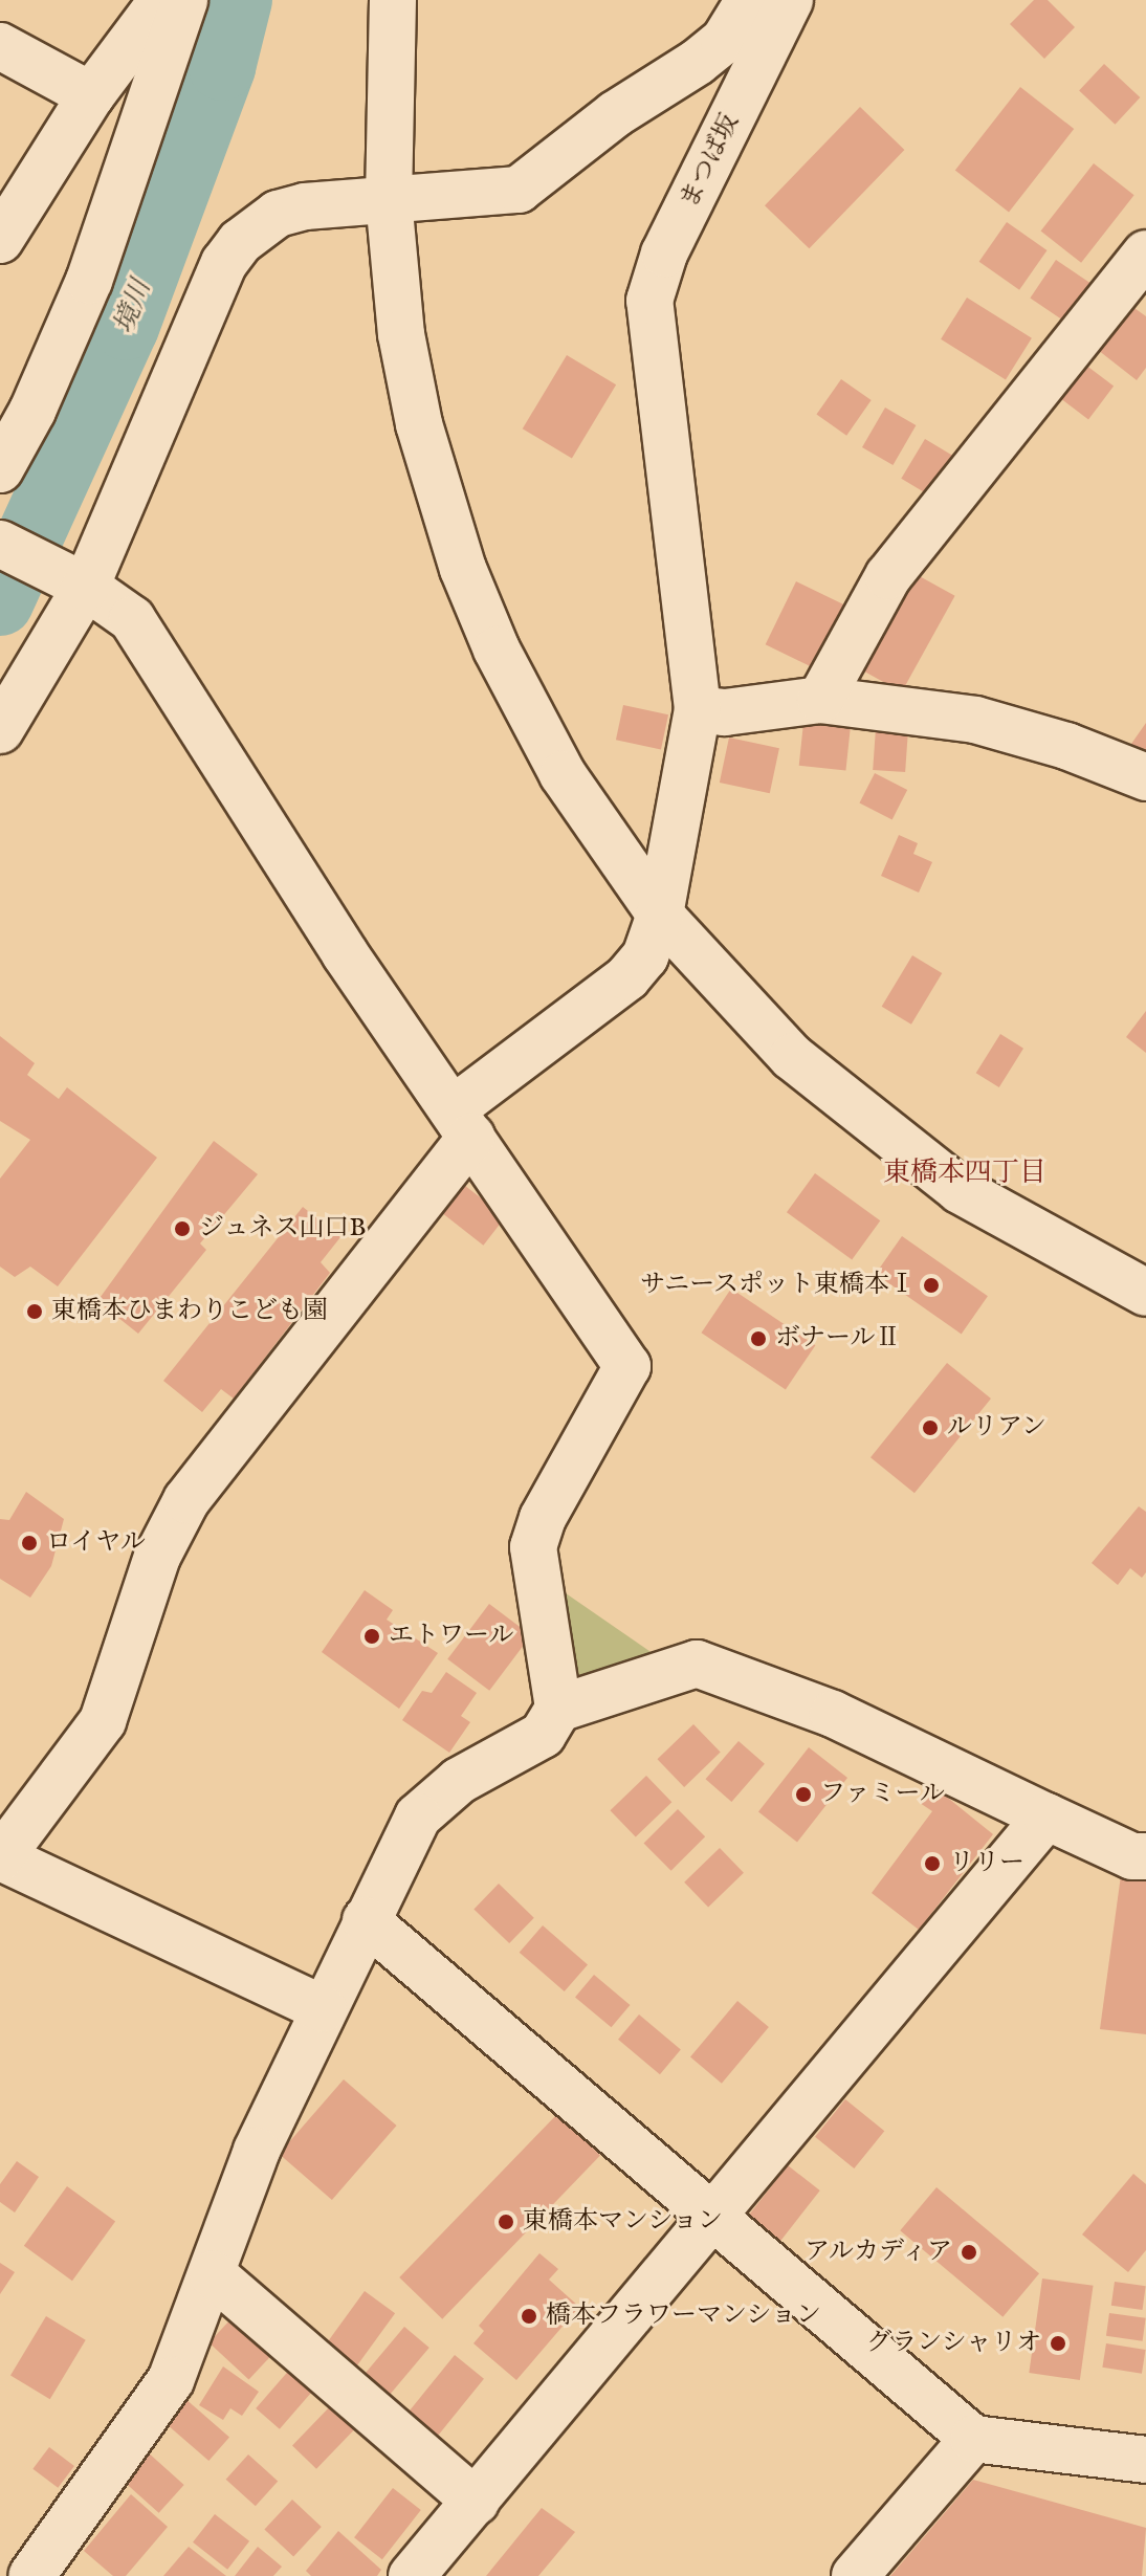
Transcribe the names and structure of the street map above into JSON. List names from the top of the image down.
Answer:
{
  "streets": {
    "street": ["まつば坂"]
  },
  "districts": ["東橋本四丁目"],
  "water": ["境川"],
  "places": [
    "ジュネス山口B",
    "サニースポット東橋本Ⅰ",
    "東橋本ひまわりこども園",
    "ボナールⅡ",
    "ルリアン",
    "ロイヤル",
    "エトワール",
    "ファミール",
    "リリー",
    "東橋本マンション",
    "アルカディア",
    "橋本フラワーマンション",
    "グランシャリオ"
  ]
}
